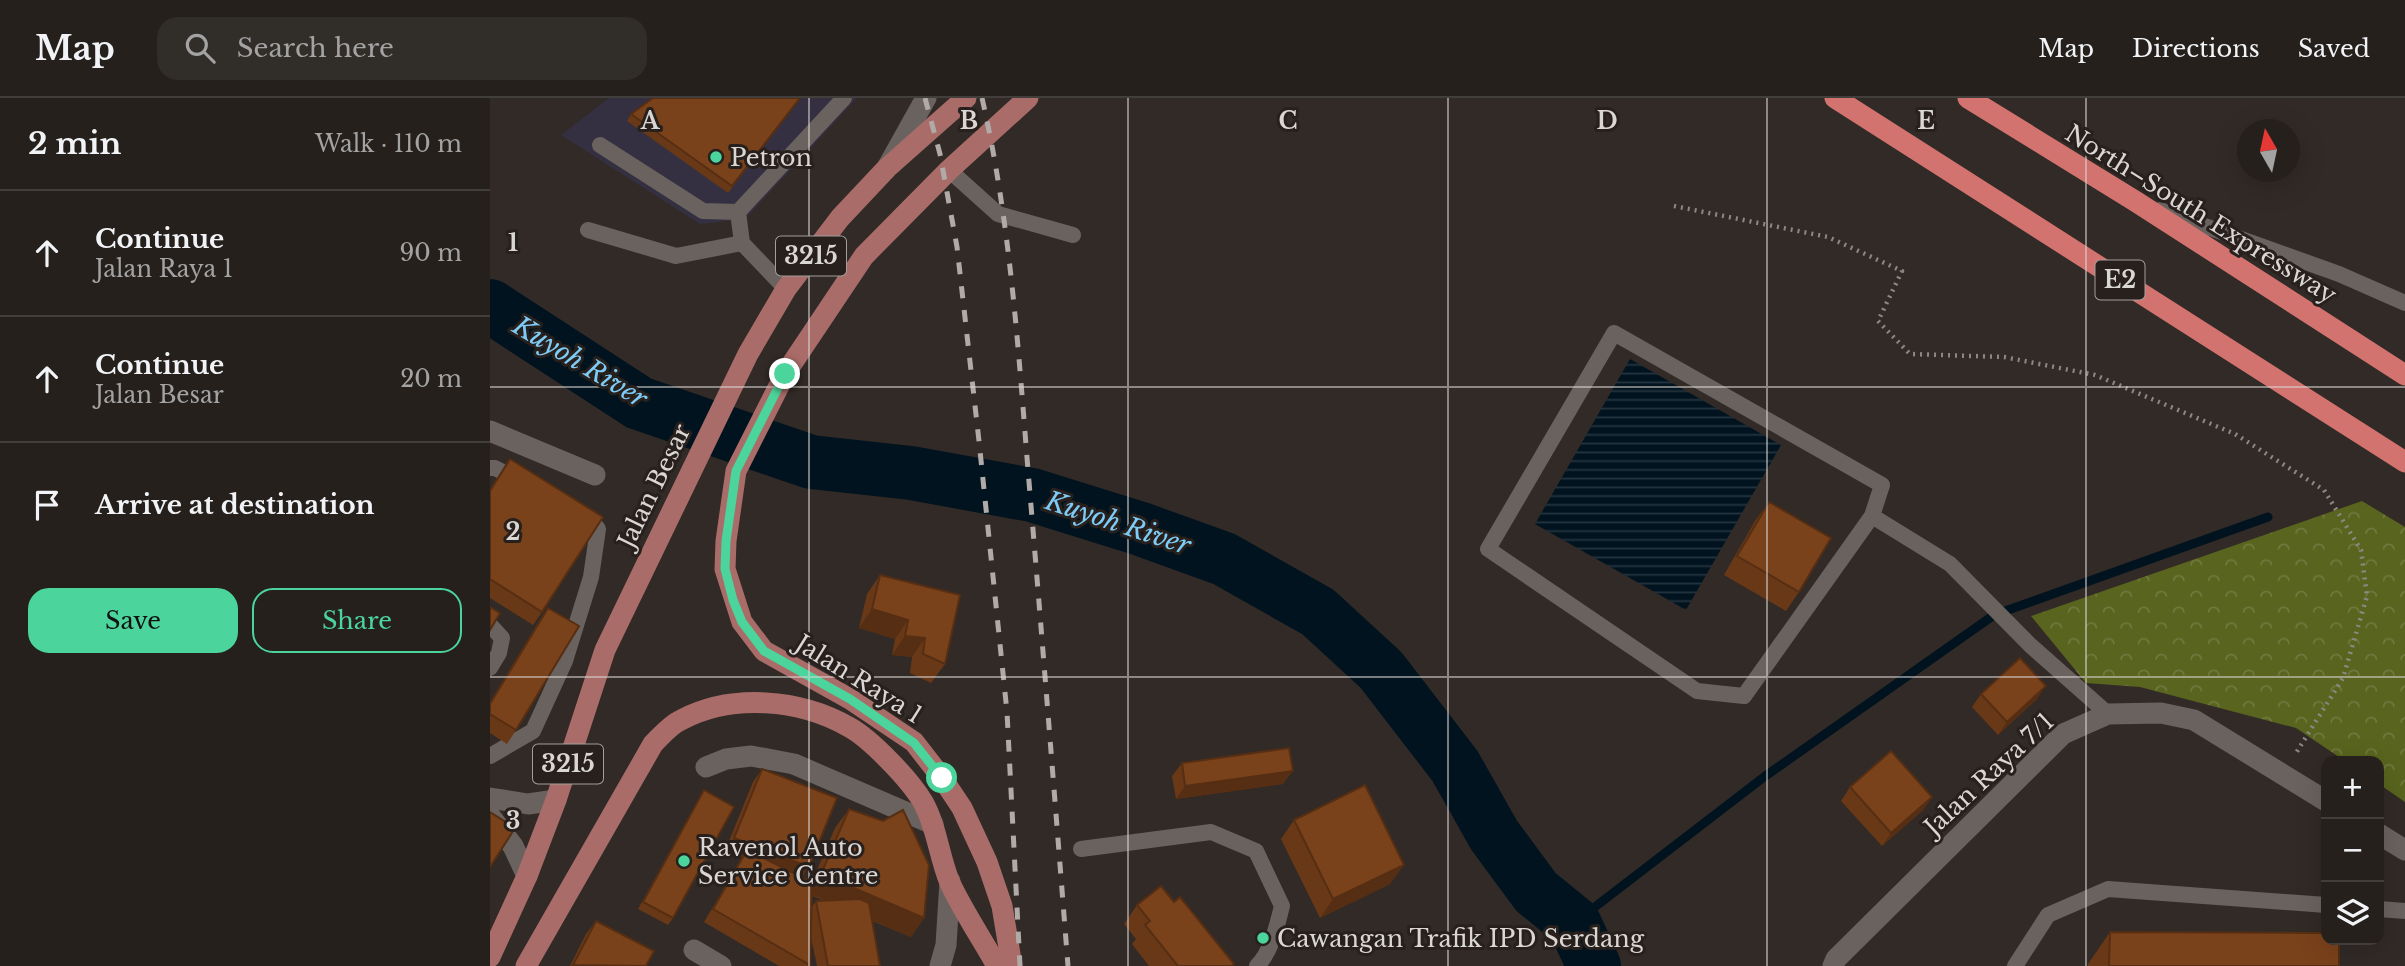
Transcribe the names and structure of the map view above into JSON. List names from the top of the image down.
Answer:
{
  "streets": {
    "highway": ["North–South Expressway", "E2"],
    "main road": ["3215", "Jalan Besar", "Jalan Raya 1"],
    "street": ["Jalan Raya 7/1"]
  },
  "crossings": [
    ["3215", "Jalan Raya 1"]
  ],
  "water": ["Kuyoh River"],
  "places": ["Petron", "Ravenol Auto Service Centre", "Cawangan Trafik IPD Serdang"],
  "north": "top",
  "page": {
    "header": "Map",
    "search": "Search here",
    "nav": ["Map", "Directions", "Saved"],
    "heading": ["2 min", "Walk · 110 m"],
    "list": [
      ["Continue", "Jalan Raya 1", "90 m"],
      ["Continue", "Jalan Besar", "20 m"],
      "Arrive at destination"
    ],
    "buttons": ["Save", "Share"],
    "map_buttons": ["+", "−"]
  },
  "grid": {
    "columns": [
      "A",
      "B",
      "C",
      "D",
      "E"
    ],
    "rows": ["1", "2", "3"]
  }
}
